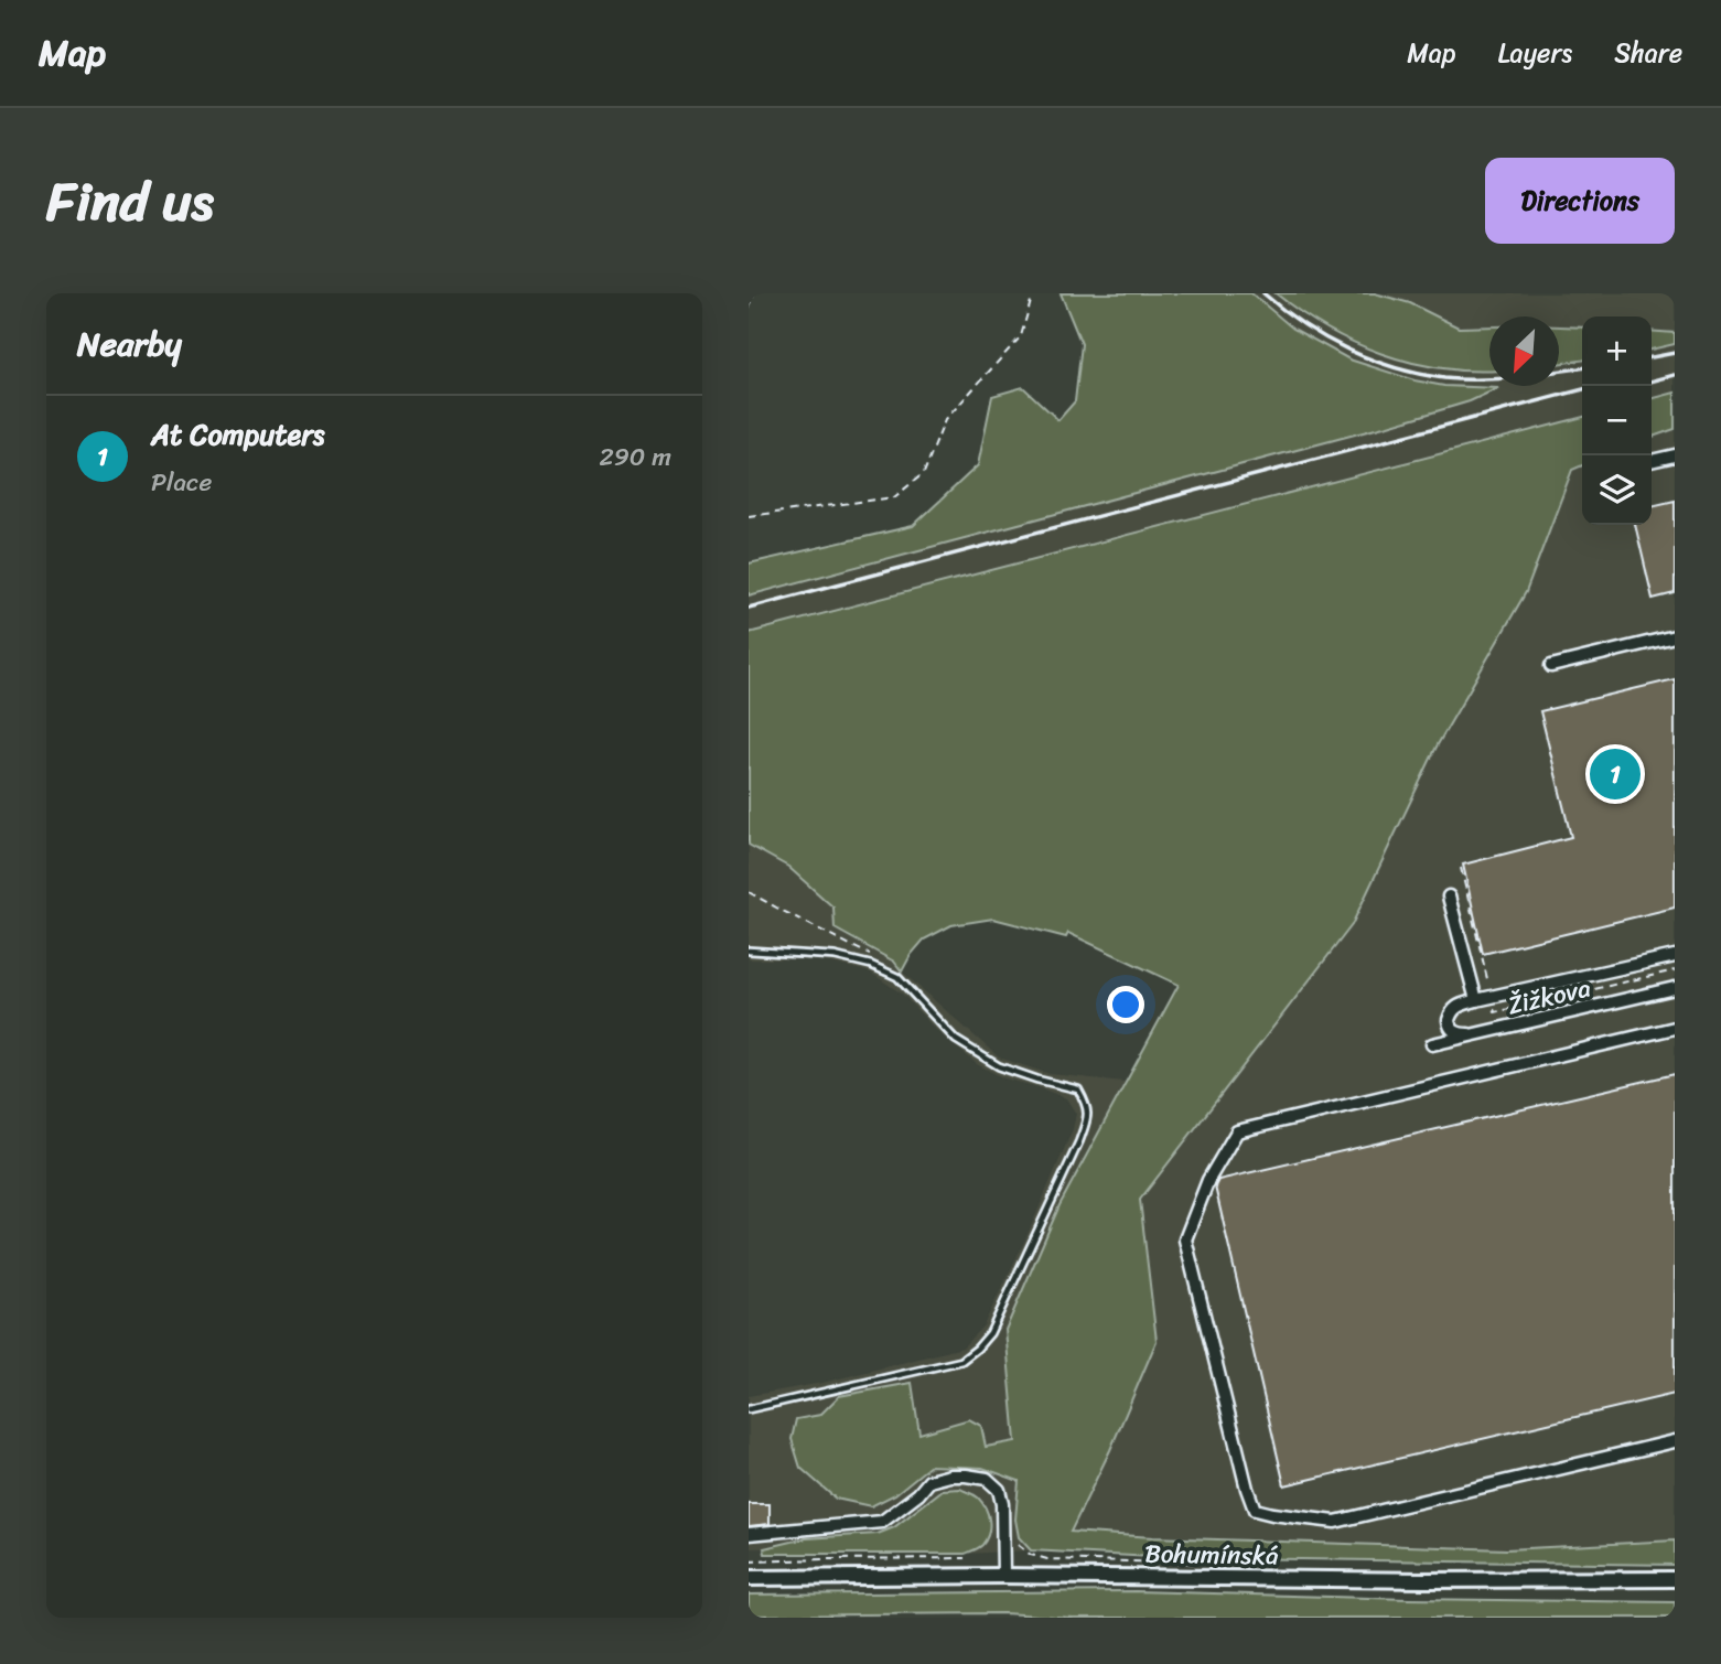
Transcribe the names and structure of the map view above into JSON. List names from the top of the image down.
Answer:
{
  "streets": {
    "main road": ["Bohumínská"],
    "street": ["Žižkova"]
  },
  "north": "bottom left",
  "page": {
    "header": "Map",
    "nav": ["Map", "Layers", "Share"],
    "title": "Find us",
    "buttons": "Directions",
    "heading": "Nearby",
    "map_buttons": ["+", "−"],
    "list": [
      {
        "mark": "1",
        "name": "At Computers",
        "note": "Place",
        "value": "290 m"
      }
    ],
    "pins": "1"
  }
}
